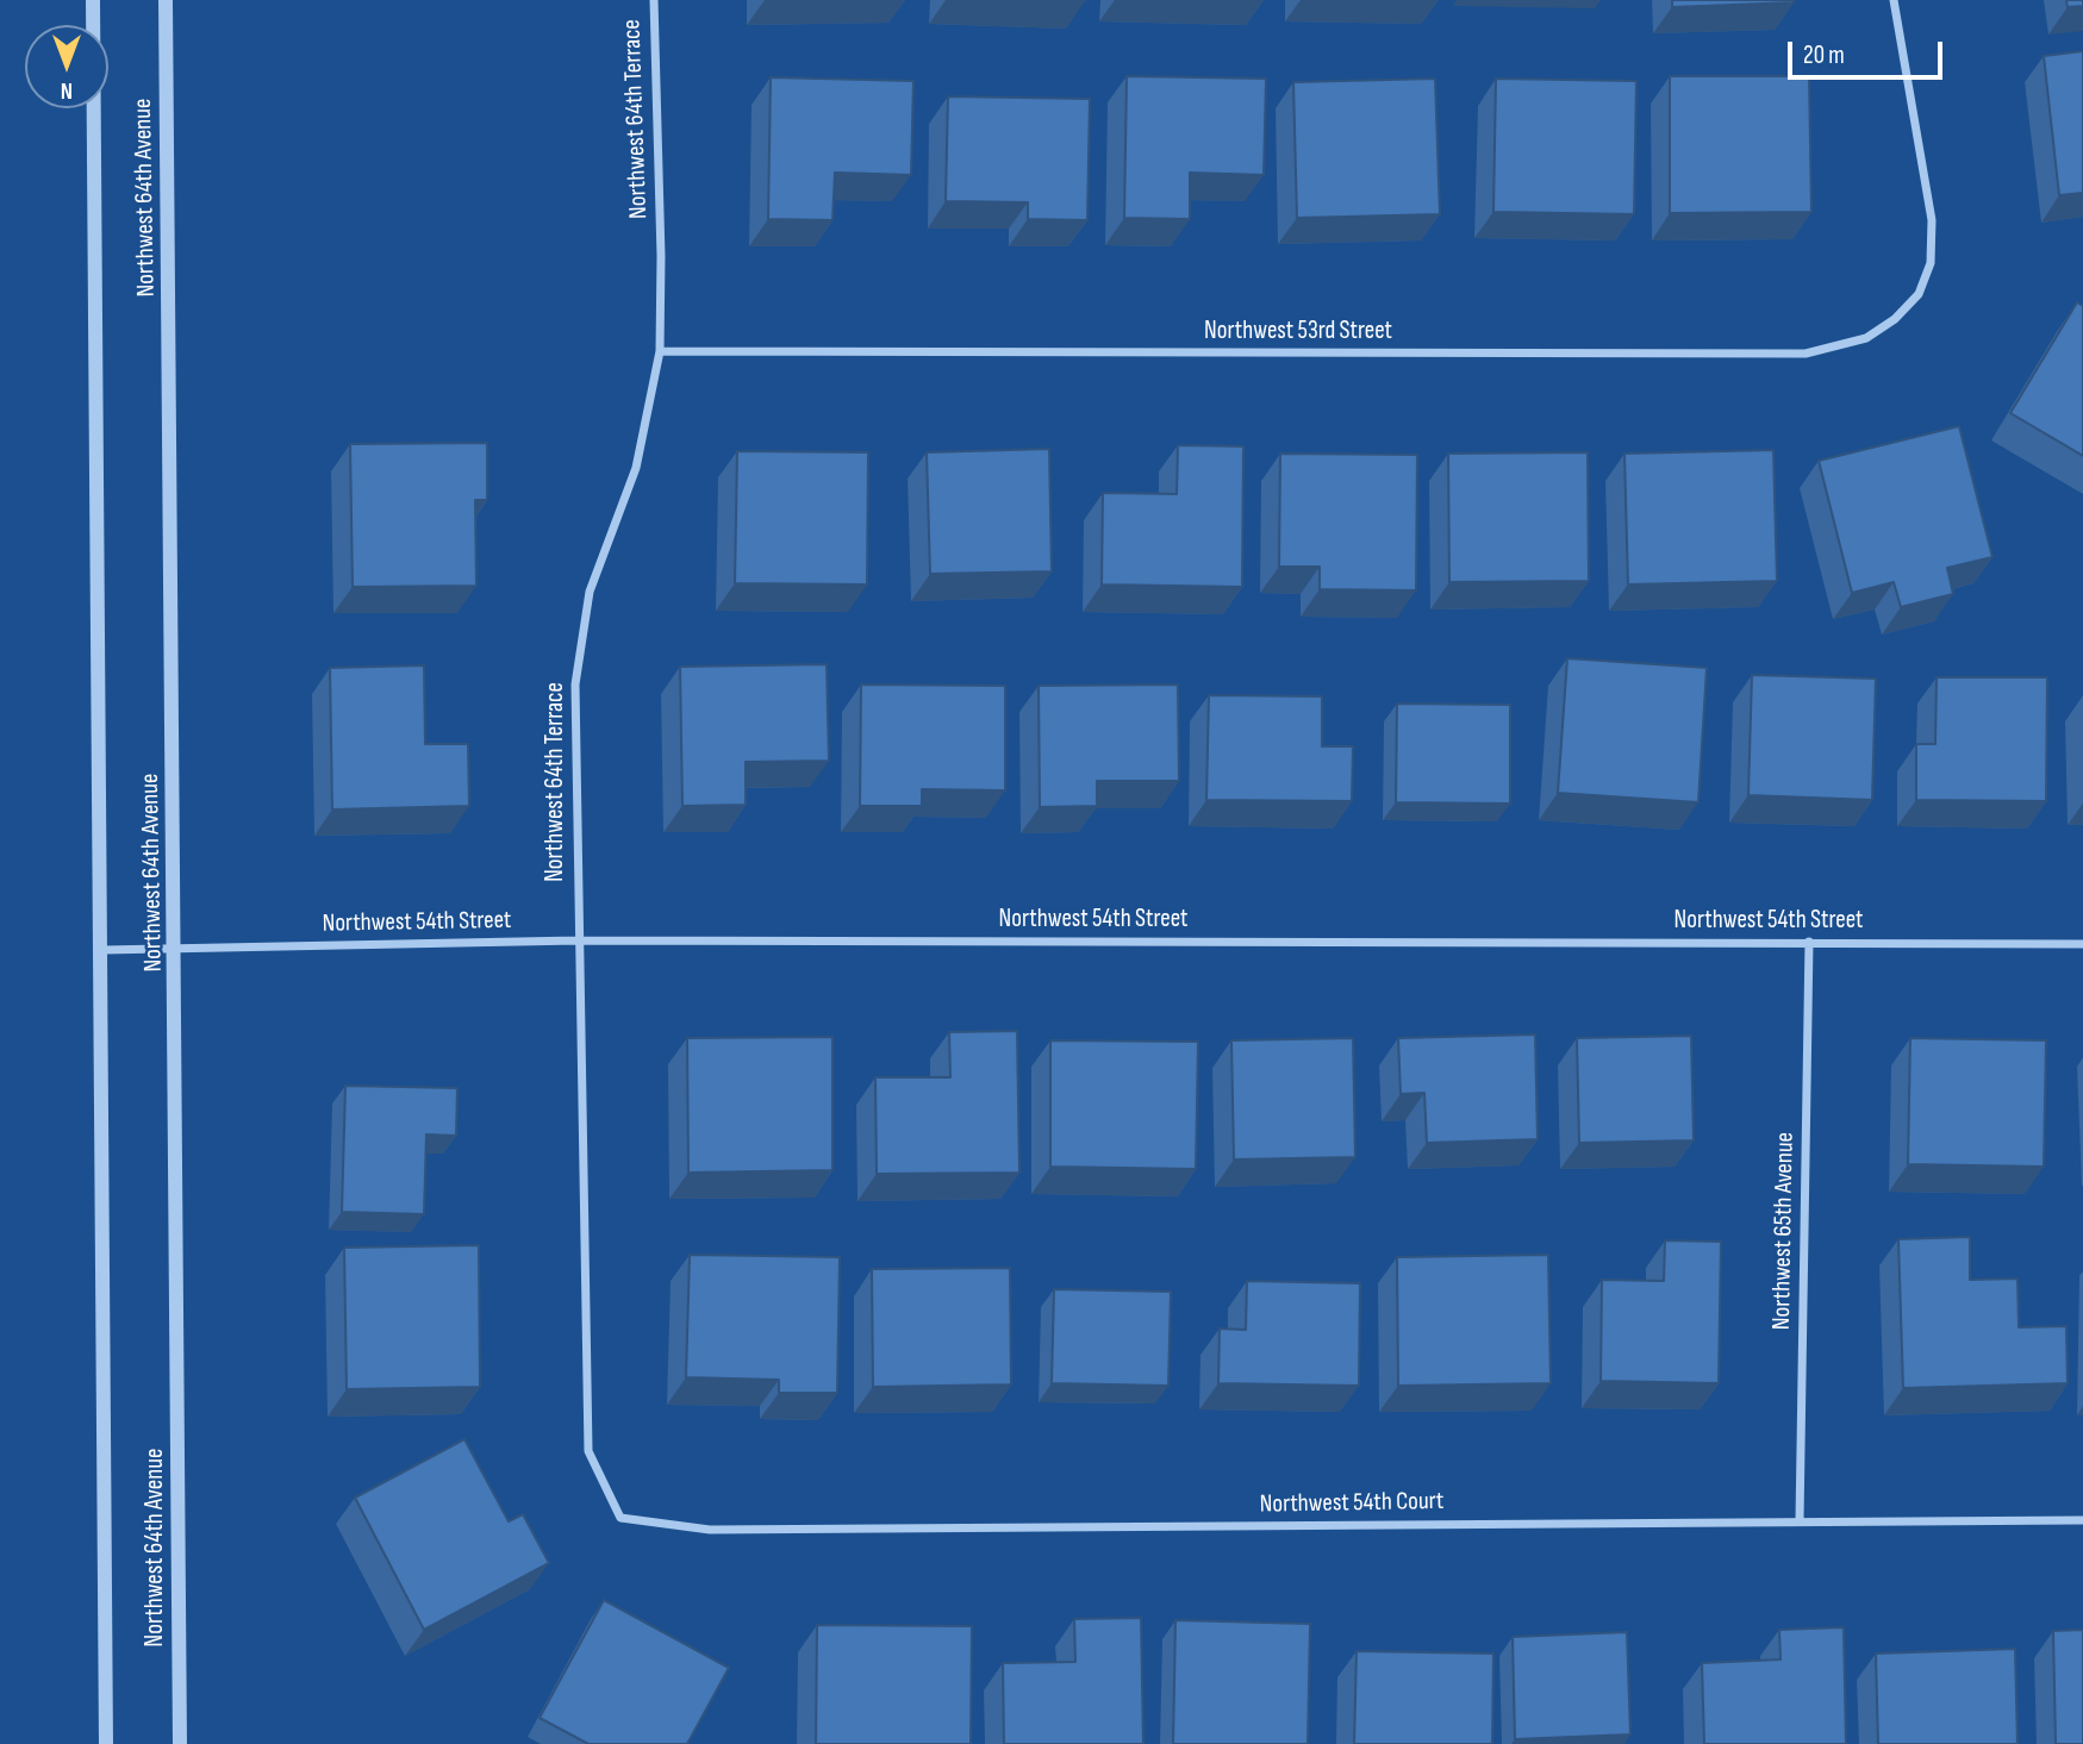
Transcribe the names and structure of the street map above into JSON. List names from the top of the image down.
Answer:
{
  "streets": {
    "street": [
      "Northwest 64th Terrace",
      "Northwest 64th Avenue",
      "Northwest 53rd Street",
      "Northwest 54th Street",
      "Northwest 65th Avenue",
      "Northwest 54th Court"
    ]
  },
  "crossings": [
    ["Northwest 64th Terrace", "Northwest 53rd Street"],
    ["Northwest 64th Terrace", "Northwest 54th Street"],
    ["Northwest 64th Terrace", "Northwest 54th Court"],
    ["Northwest 64th Avenue", "Northwest 54th Street"],
    ["Northwest 54th Street", "Northwest 65th Avenue"],
    ["Northwest 65th Avenue", "Northwest 54th Court"]
  ],
  "scale_bar": "20 m",
  "north": "bottom"
}
